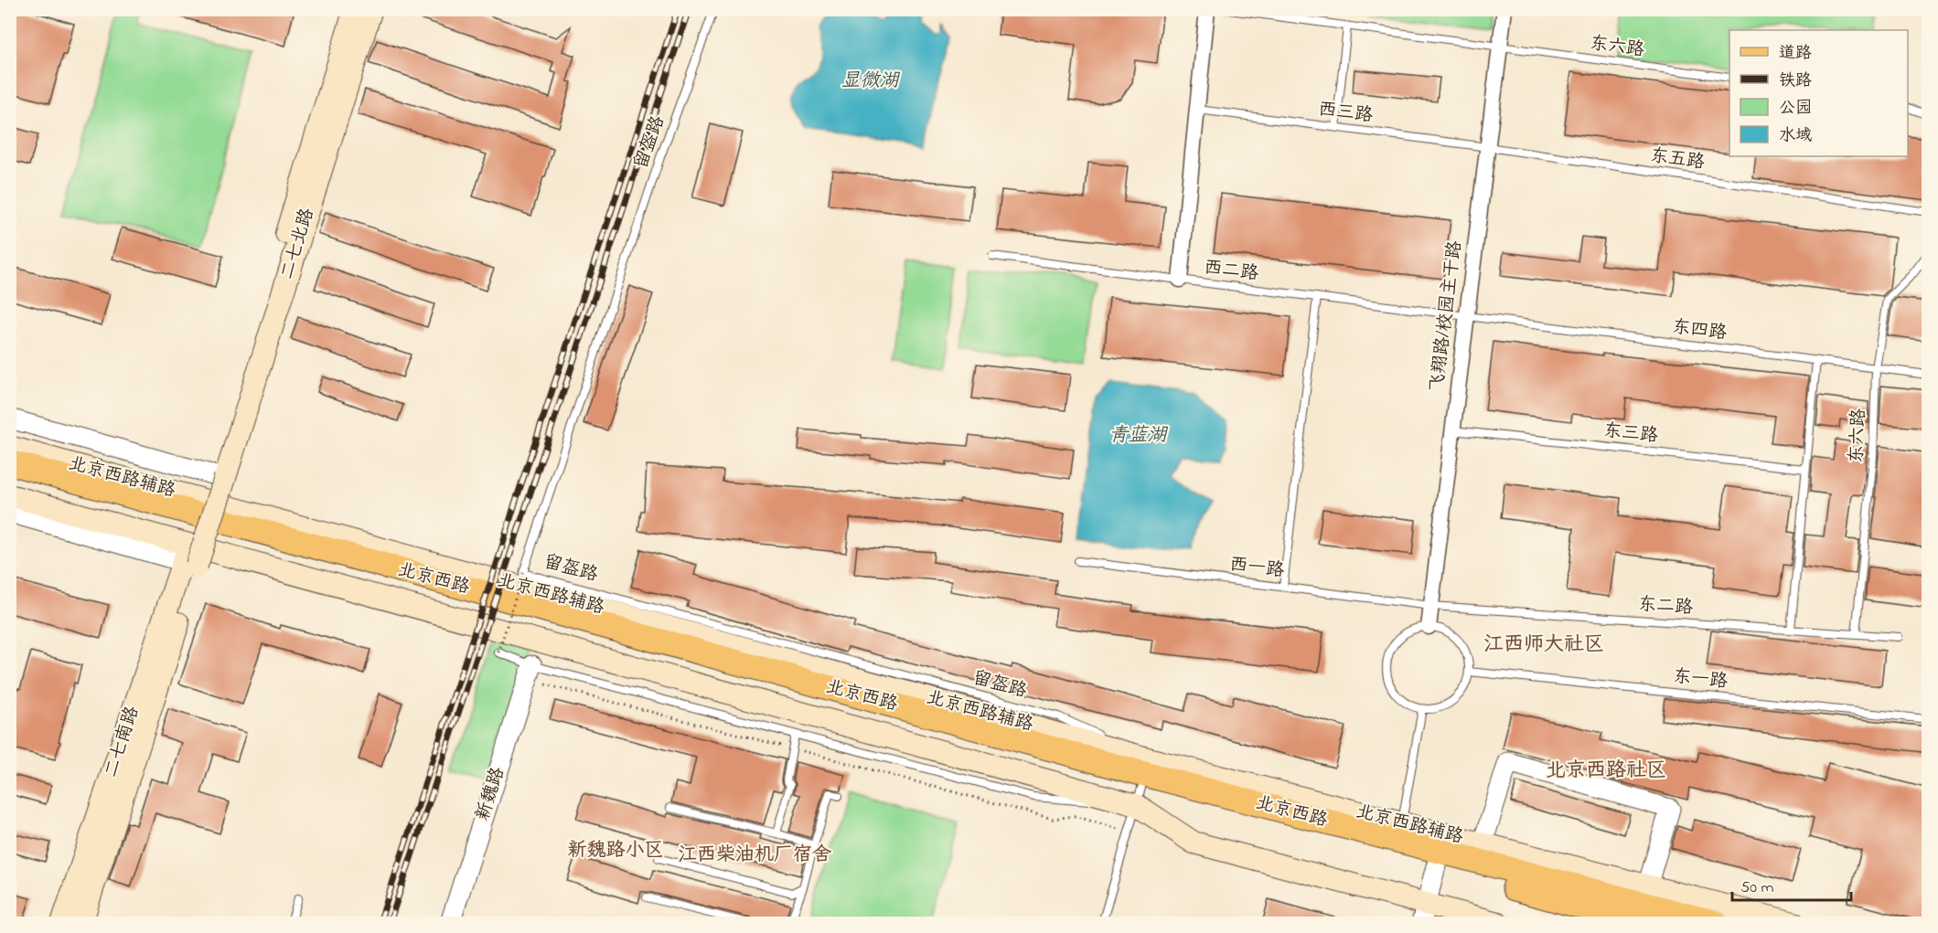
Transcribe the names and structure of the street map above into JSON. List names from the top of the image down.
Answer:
{
  "streets": {
    "main road": [
      "二七北路",
      "北京西路辅路",
      "北京西路",
      "二七南路"
    ],
    "street": ["飞翔路/校园主干路", "新魏路"],
    "lane": [
      "东六路",
      "西三路",
      "留盔路",
      "东五路",
      "西二路",
      "东四路",
      "东三路",
      "西一路",
      "东二路",
      "东一路"
    ]
  },
  "crossings": [
    ["东六路", "飞翔路/校园主干路"],
    ["东六路", "东四路"],
    ["东六路", "东二路"],
    ["西三路", "东五路"],
    ["西三路", "飞翔路/校园主干路"],
    ["留盔路", "北京西路辅路"],
    ["东五路", "飞翔路/校园主干路"],
    ["二七北路", "北京西路辅路"],
    ["西二路", "飞翔路/校园主干路"],
    ["西二路", "东四路"],
    ["飞翔路/校园主干路", "东四路"],
    ["飞翔路/校园主干路", "东三路"],
    ["飞翔路/校园主干路", "西一路"],
    ["飞翔路/校园主干路", "东二路"],
    ["飞翔路/校园主干路", "东一路"],
    ["北京西路辅路", "北京西路"],
    ["西一路", "东二路"]
  ],
  "districts": [
    "江西师大社区",
    "北京西路社区",
    "新魏路小区",
    "江西柴油机厂宿舍"
  ],
  "water": ["显微湖", "青蓝湖"],
  "legend": [
    "道路",
    "铁路",
    "公园",
    "水域"
  ],
  "scale_bar": "50 m"
}
